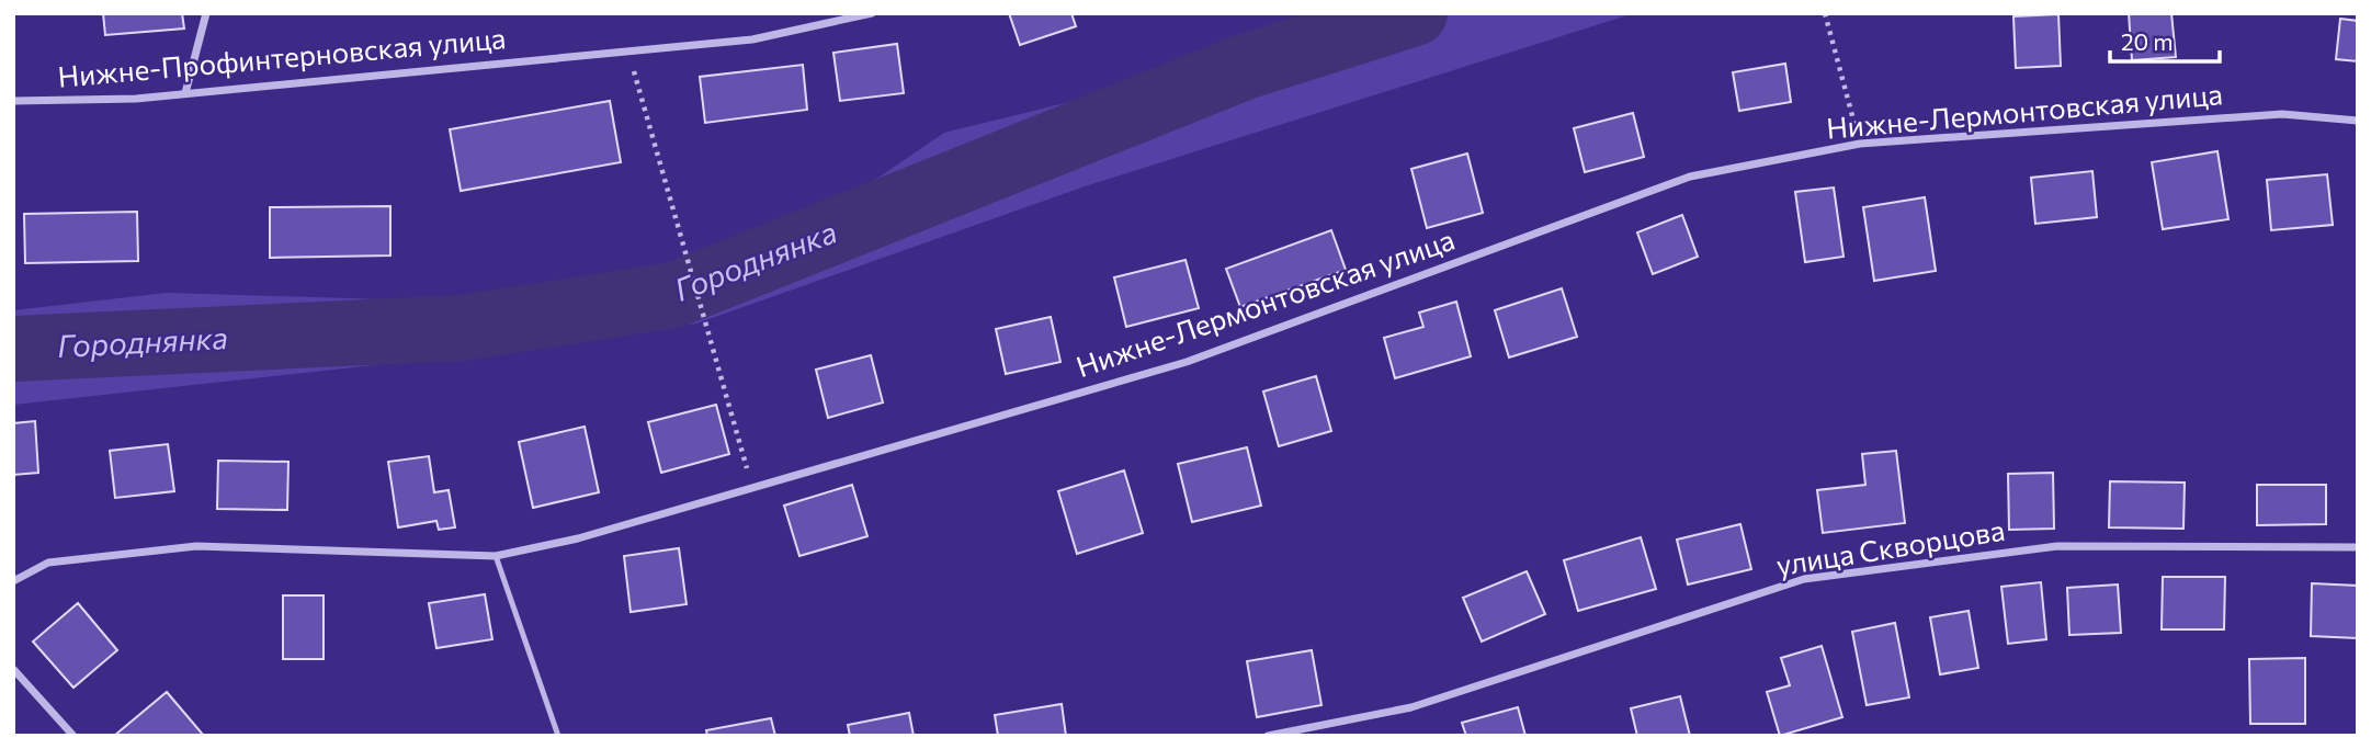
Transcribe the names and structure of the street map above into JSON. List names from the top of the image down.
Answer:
{
  "streets": {
    "street": ["Нижне-Профинтерновская улица", "Нижне-Лермонтовская улица", "улица Скворцова"]
  },
  "water": ["Городнянка"],
  "scale_bar": "20 m"
}
